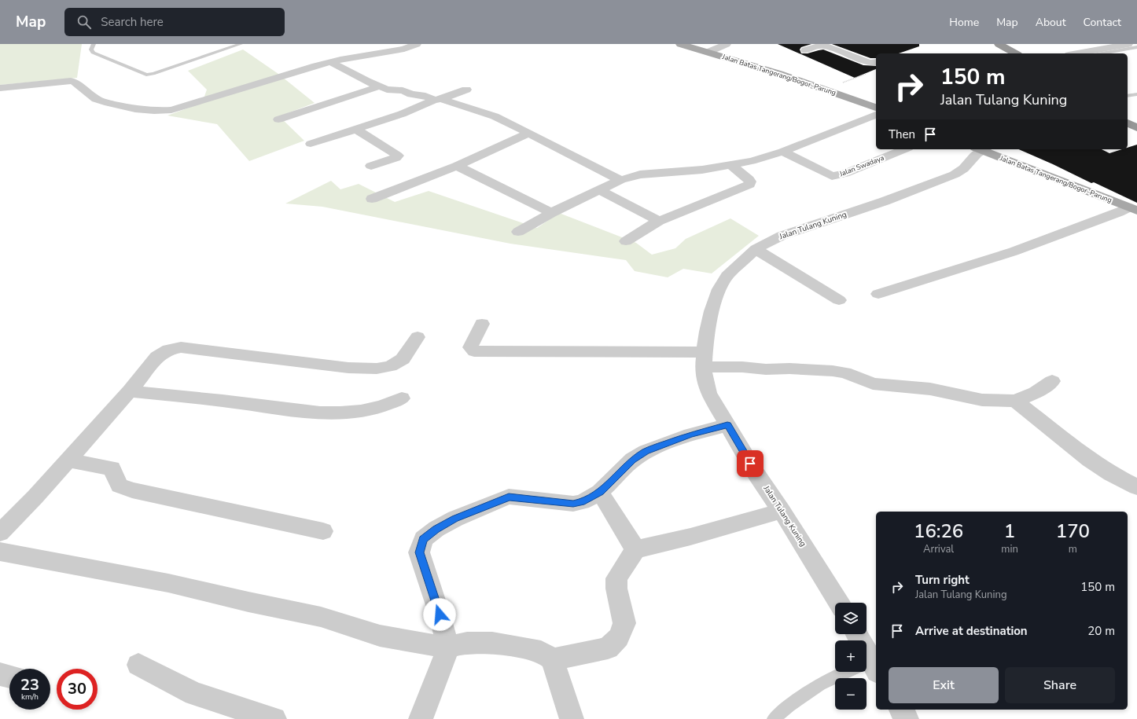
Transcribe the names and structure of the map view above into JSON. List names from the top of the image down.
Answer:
{
  "streets": {
    "main road": ["Jalan Batas Tangerang/Bogor–Parung"],
    "street": ["Jalan Swadaya", "Jalan Tulang Kuning"]
  },
  "page": {
    "header": "Map",
    "search": "Search here",
    "nav": [
      "Home",
      "Map",
      "About",
      "Contact"
    ],
    "turn": ["150 m", "Jalan Tulang Kuning"],
    "then": "Then",
    "eta": [
      "16:26",
      "Arrival",
      "1",
      "min",
      "170",
      "m"
    ],
    "list": [
      {
        "name": "Turn right",
        "note": "Jalan Tulang Kuning",
        "value": "150 m"
      },
      {
        "name": "Arrive at destination",
        "value": "20 m"
      }
    ],
    "map_buttons": ["+", "−"],
    "buttons": ["Exit", "Share"],
    "speed": "23 km/h",
    "limit": "30"
  }
}
